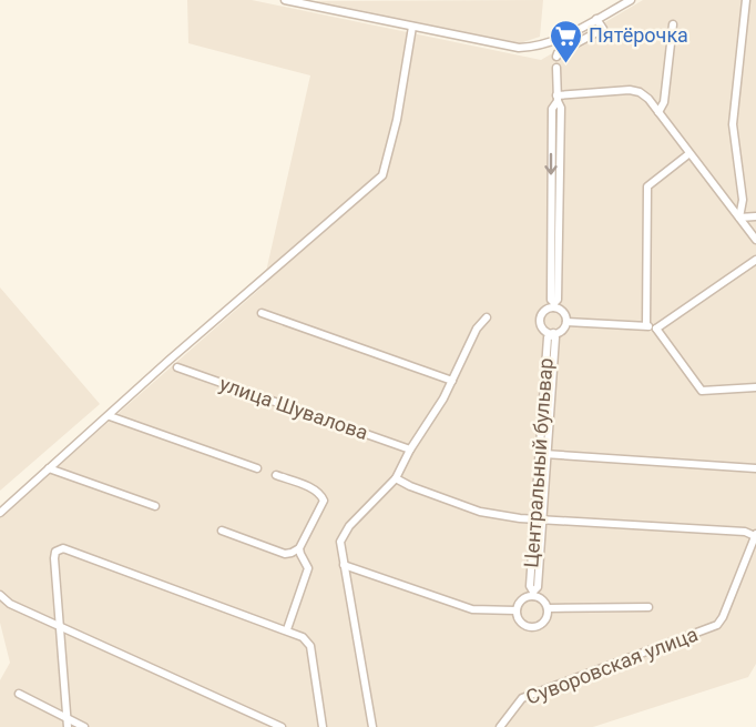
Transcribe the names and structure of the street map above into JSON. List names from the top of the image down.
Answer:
{
  "streets": {
    "street": ["улица Шувалова", "Центральный бульвар", "Суворовская улица"]
  },
  "places": {
    "supermarket": ["Пятёрочка"]
  }
}
